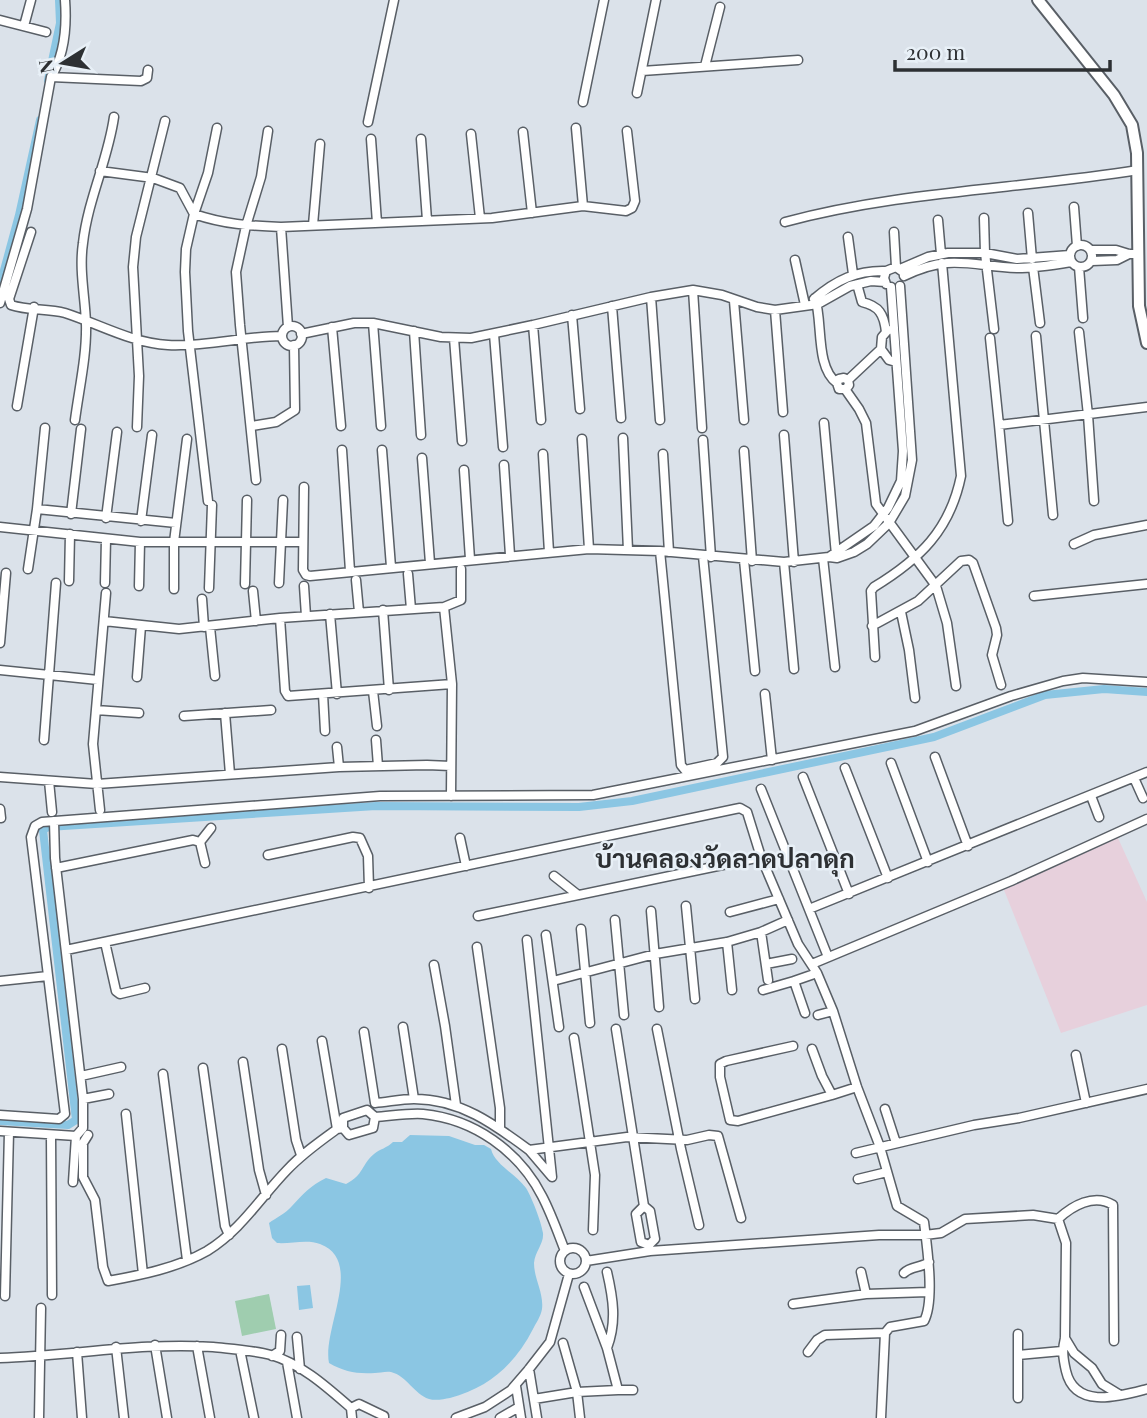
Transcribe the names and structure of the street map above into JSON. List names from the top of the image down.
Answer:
{
  "districts": ["บ้านคลองวัดลาดปลาดุก"],
  "scale_bar": "200 m",
  "north": "left"
}
